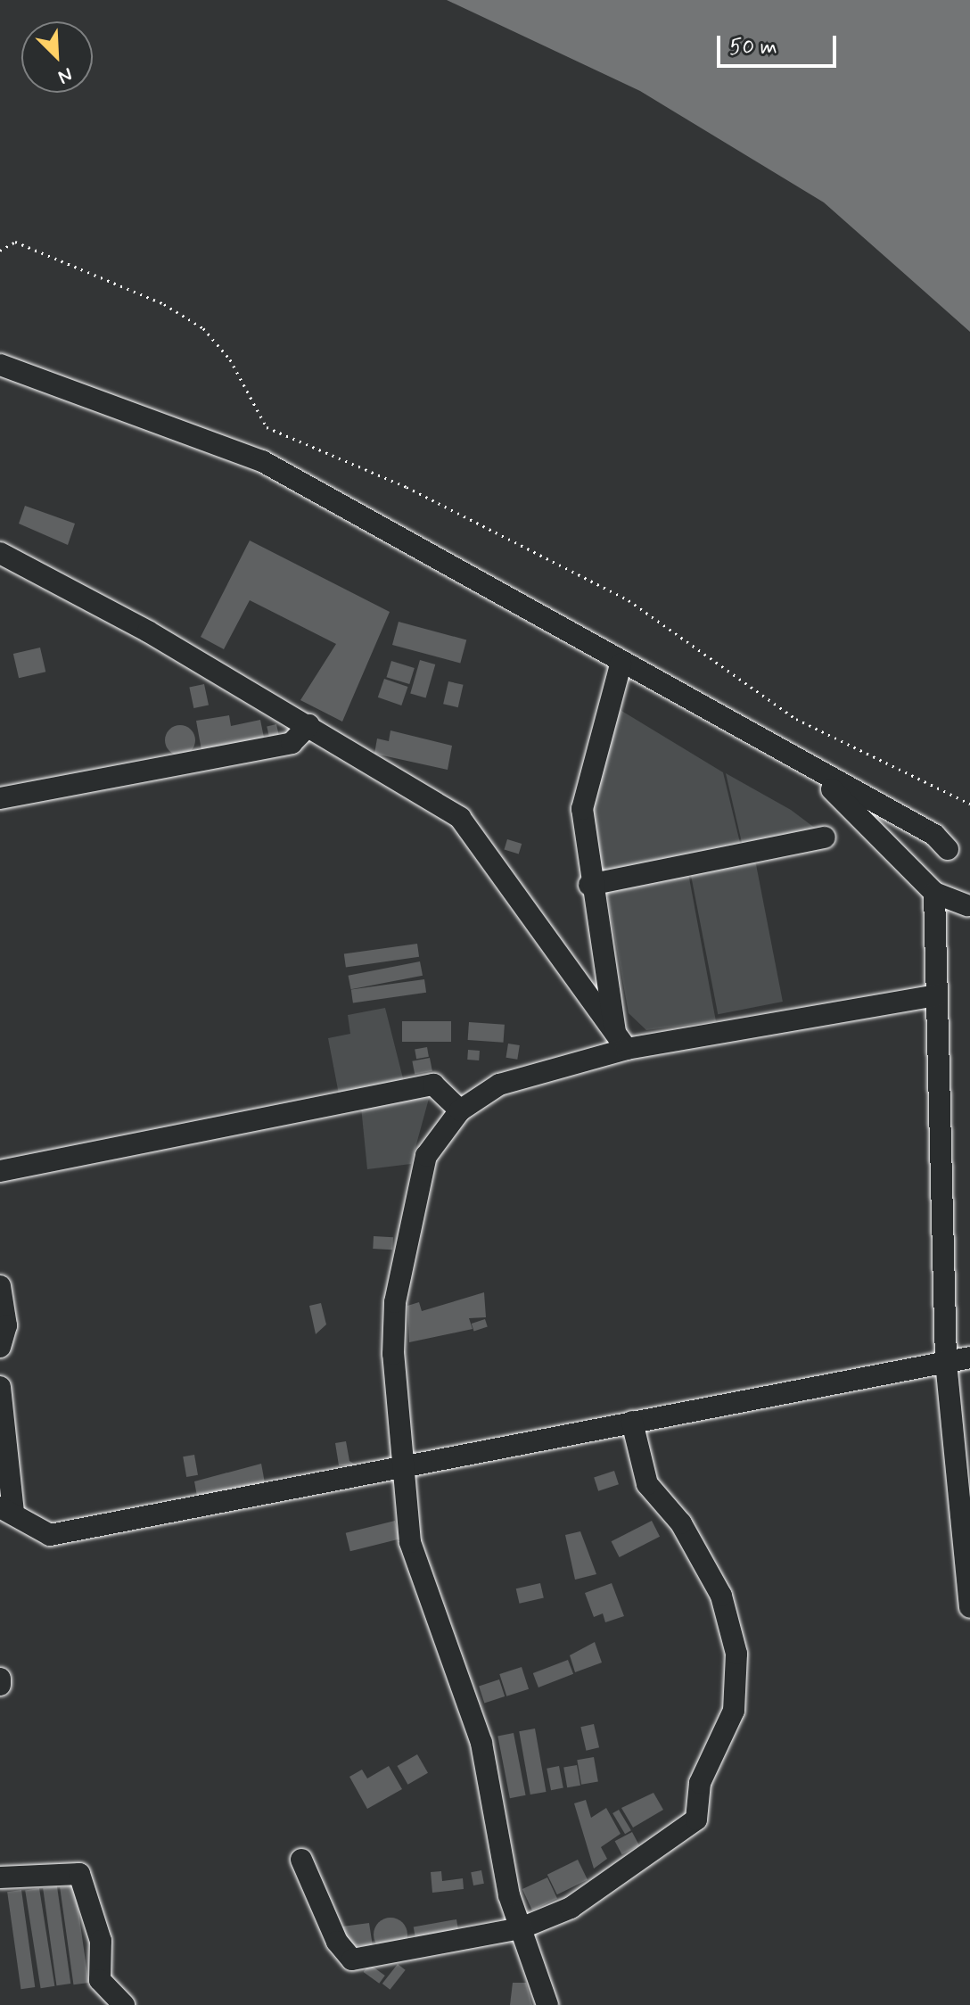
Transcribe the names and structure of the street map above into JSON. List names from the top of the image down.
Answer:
{
  "scale_bar": "50 m",
  "north": "bottom right"
}
